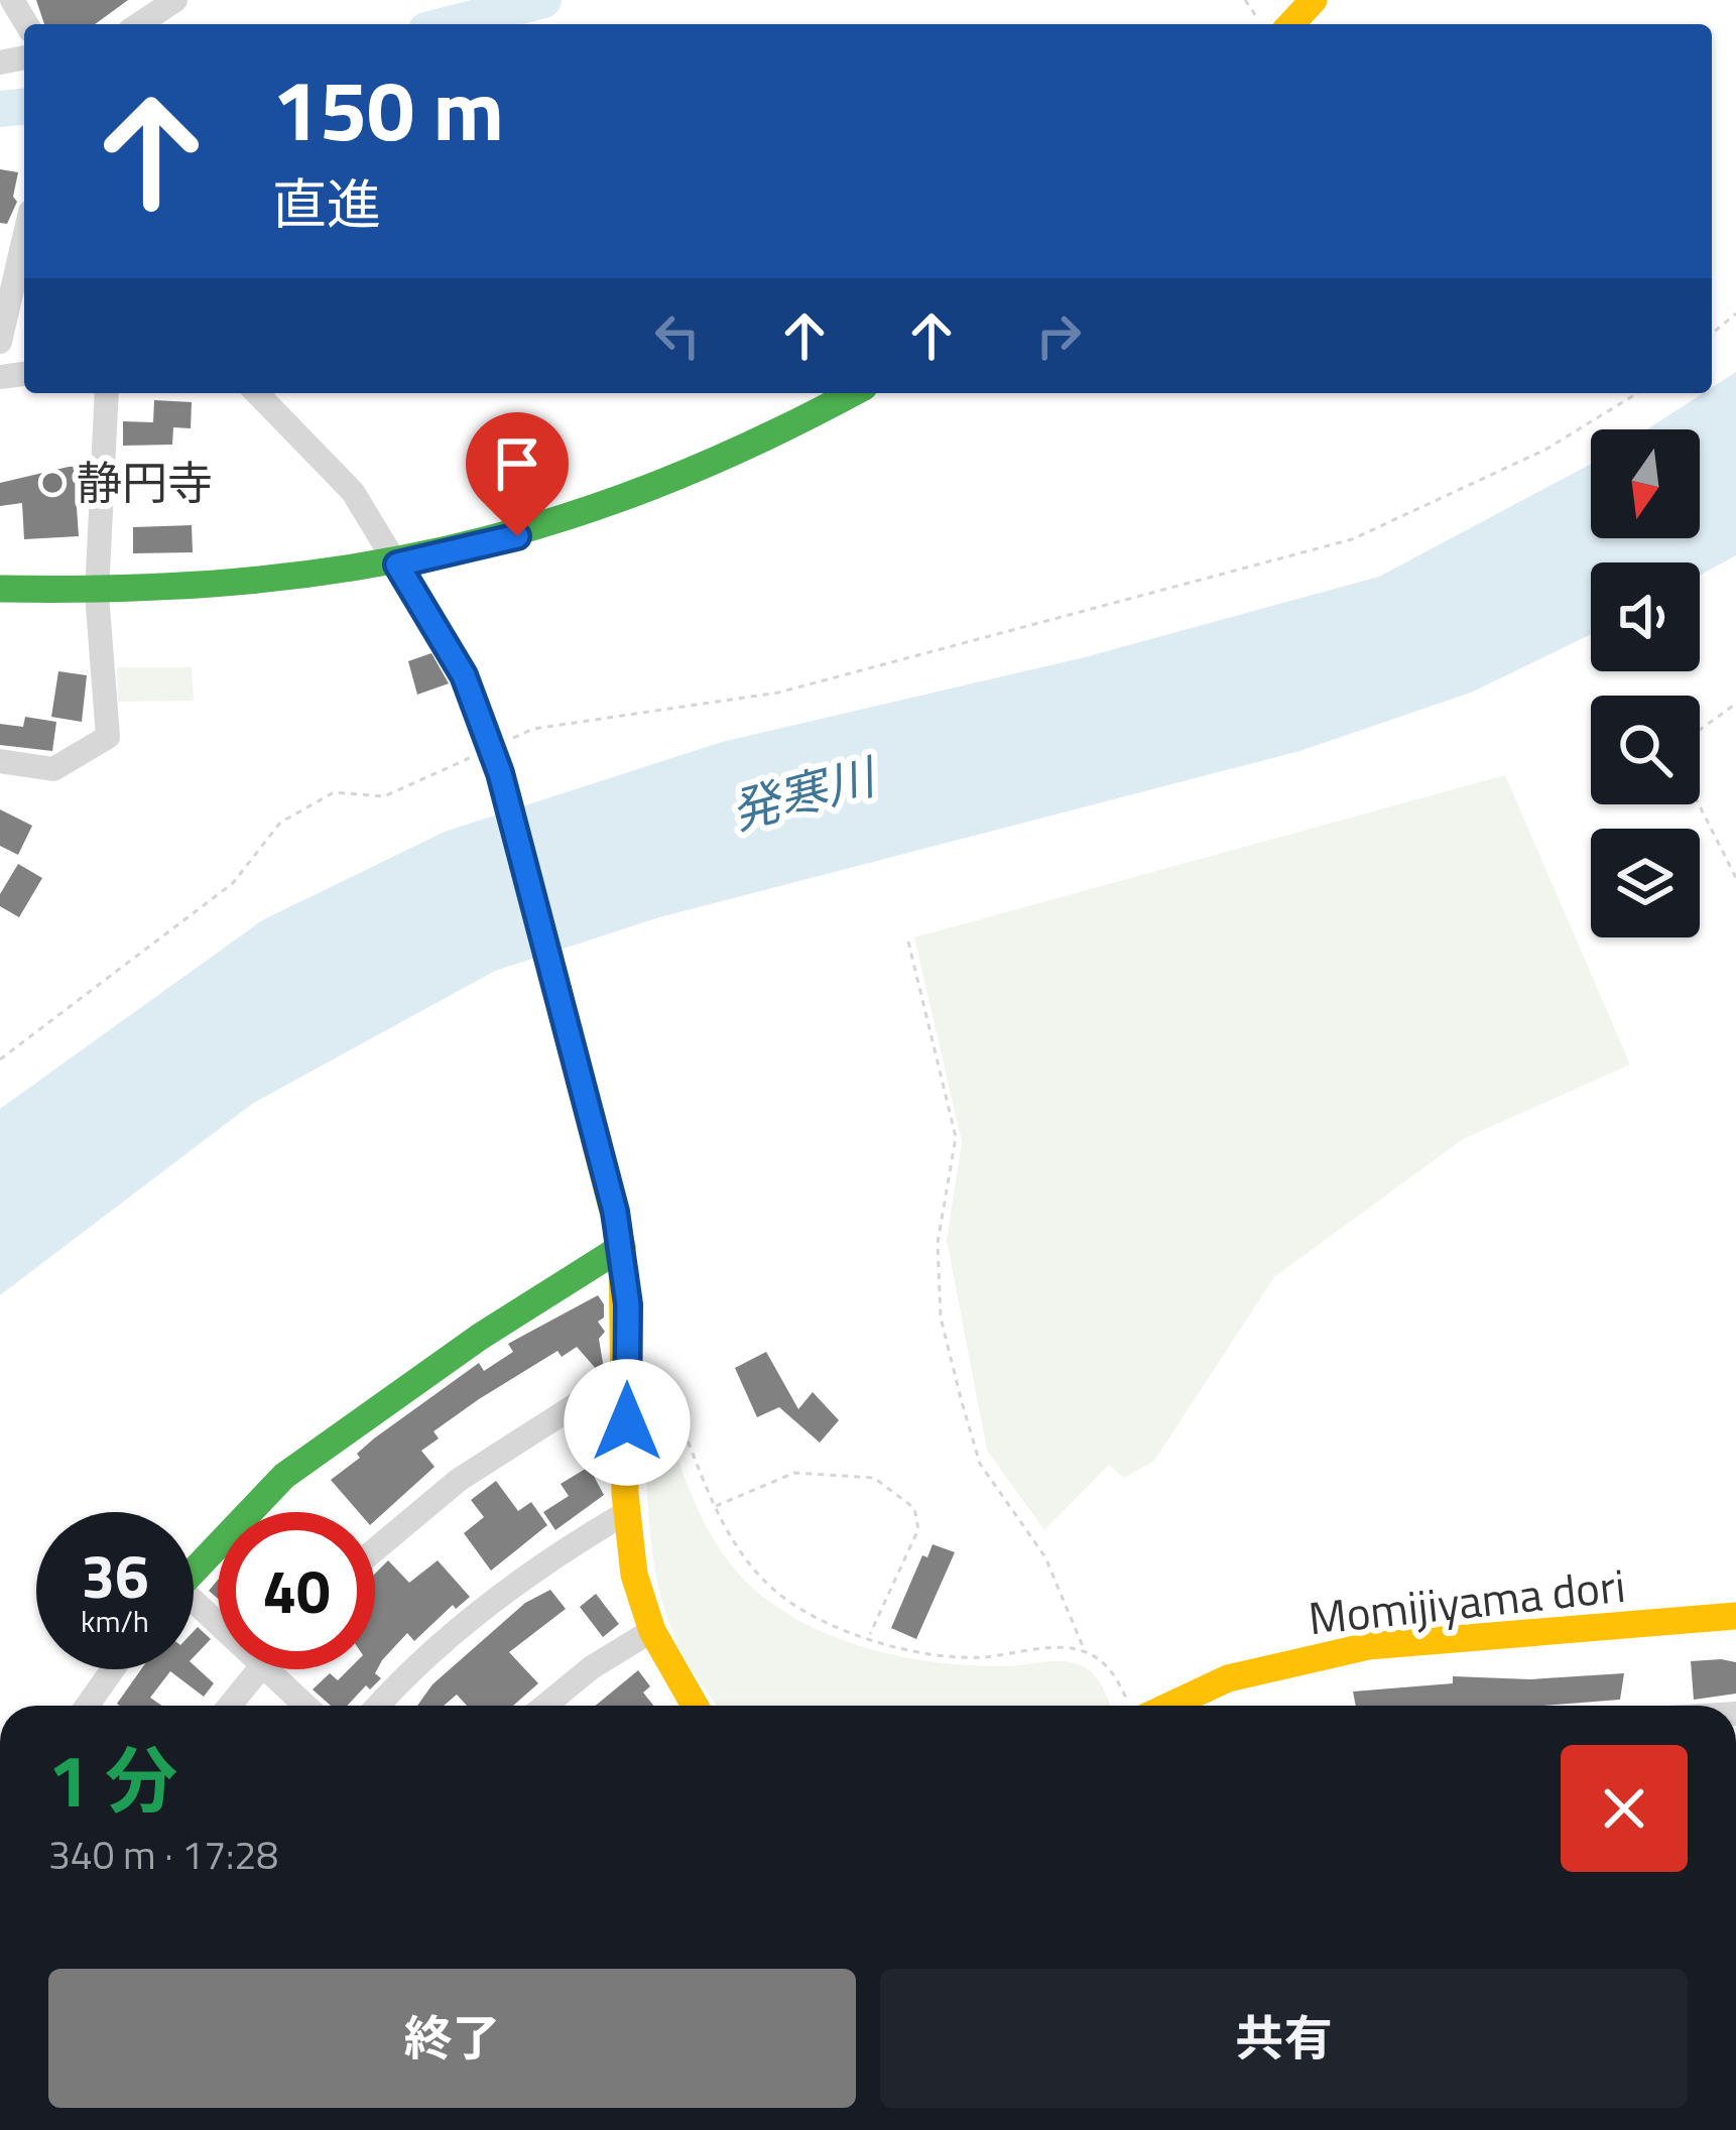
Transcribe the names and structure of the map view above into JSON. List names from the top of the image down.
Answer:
{
  "streets": {
    "street": ["Momijiyama dori"]
  },
  "water": ["発寒川"],
  "places": ["静円寺"],
  "north": "bottom",
  "page": {
    "turn": ["150 m", "直進"],
    "speed": "36 km/h",
    "limit": "40",
    "heading": ["1 分", "340 m · 17:28"],
    "buttons": ["終了", "共有"]
  }
}
